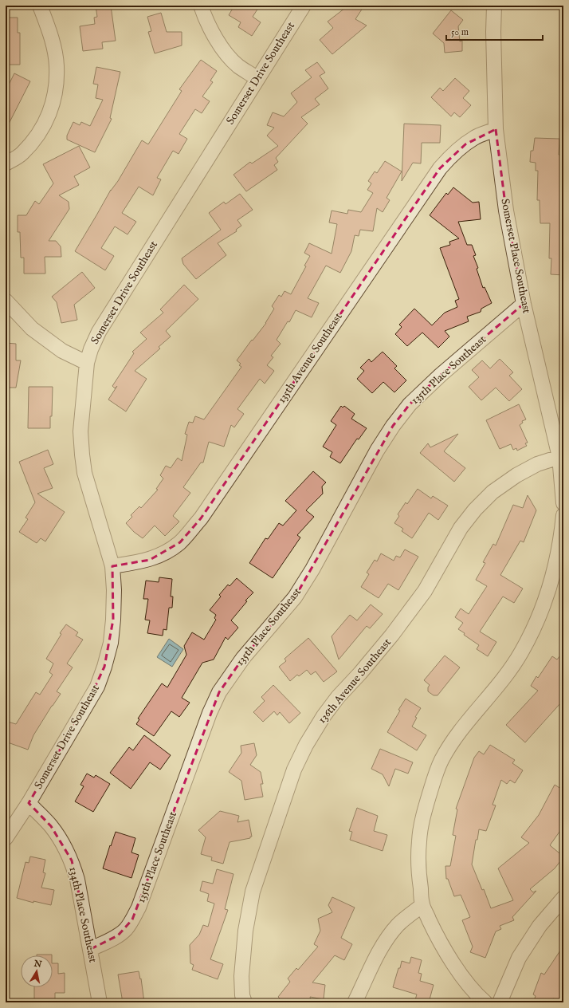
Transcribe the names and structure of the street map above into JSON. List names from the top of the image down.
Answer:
{
  "streets": {
    "street": [
      "Somerset Drive Southeast",
      "Somerset Place Southeast",
      "135th Avenue Southeast",
      "135th Place Southeast",
      "136th Avenue Southeast",
      "134th Place Southeast"
    ]
  },
  "crossings": [
    ["Somerset Drive Southeast", "135th Avenue Southeast"],
    ["Somerset Drive Southeast", "134th Place Southeast"],
    ["Somerset Place Southeast", "135th Avenue Southeast"],
    ["Somerset Place Southeast", "135th Place Southeast"],
    ["Somerset Place Southeast", "136th Avenue Southeast"],
    ["135th Place Southeast", "134th Place Southeast"]
  ],
  "scale_bar": "50 m",
  "north": "top"
}
